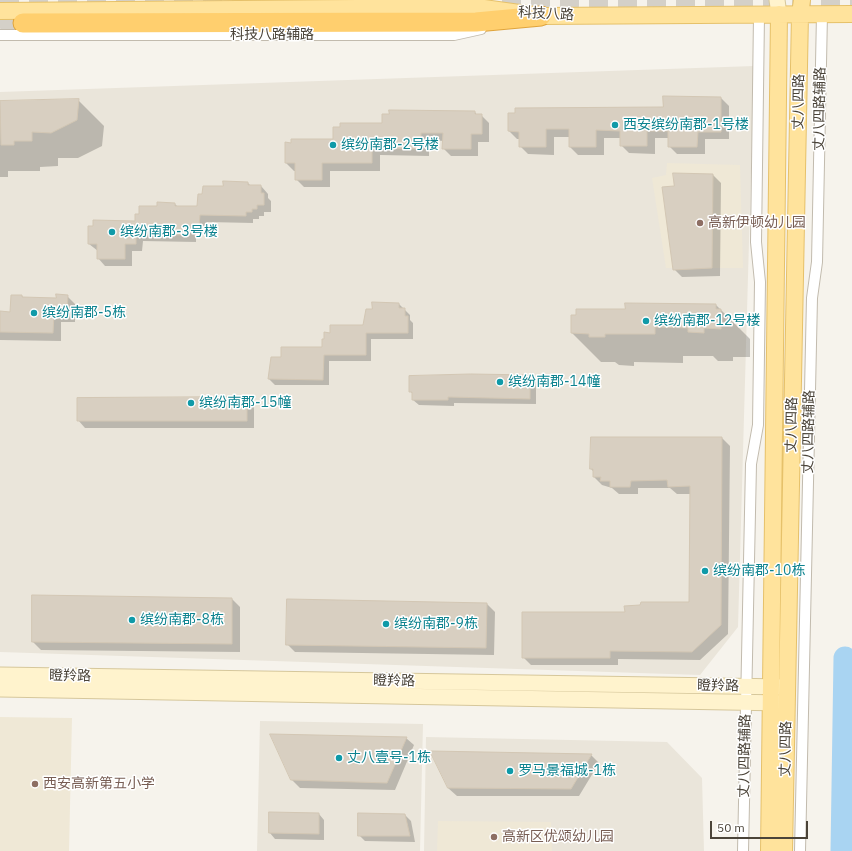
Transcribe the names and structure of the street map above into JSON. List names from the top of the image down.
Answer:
{
  "streets": {
    "main road": ["科技八路", "丈八四路"],
    "street": ["科技八路辅路", "丈八四路辅路", "瞪羚路"]
  },
  "crossings": [
    ["科技八路", "科技八路辅路"],
    ["科技八路", "丈八四路"],
    ["科技八路", "丈八四路辅路"],
    ["丈八四路", "瞪羚路"],
    ["丈八四路辅路", "瞪羚路"]
  ],
  "places": [
    "西安缤纷南郡-1号楼",
    "缤纷南郡-2号楼",
    "高新伊顿幼儿园",
    "缤纷南郡-3号楼",
    "缤纷南郡-5栋",
    "缤纷南郡-12号楼",
    "缤纷南郡-14幢",
    "缤纷南郡-15幢",
    "缤纷南郡-10栋",
    "缤纷南郡-8栋",
    "缤纷南郡-9栋",
    "丈八壹号-1栋",
    "罗马景福城-1栋",
    "西安高新第五小学",
    "高新区优颂幼儿园"
  ],
  "scale_bar": "50 m"
}
